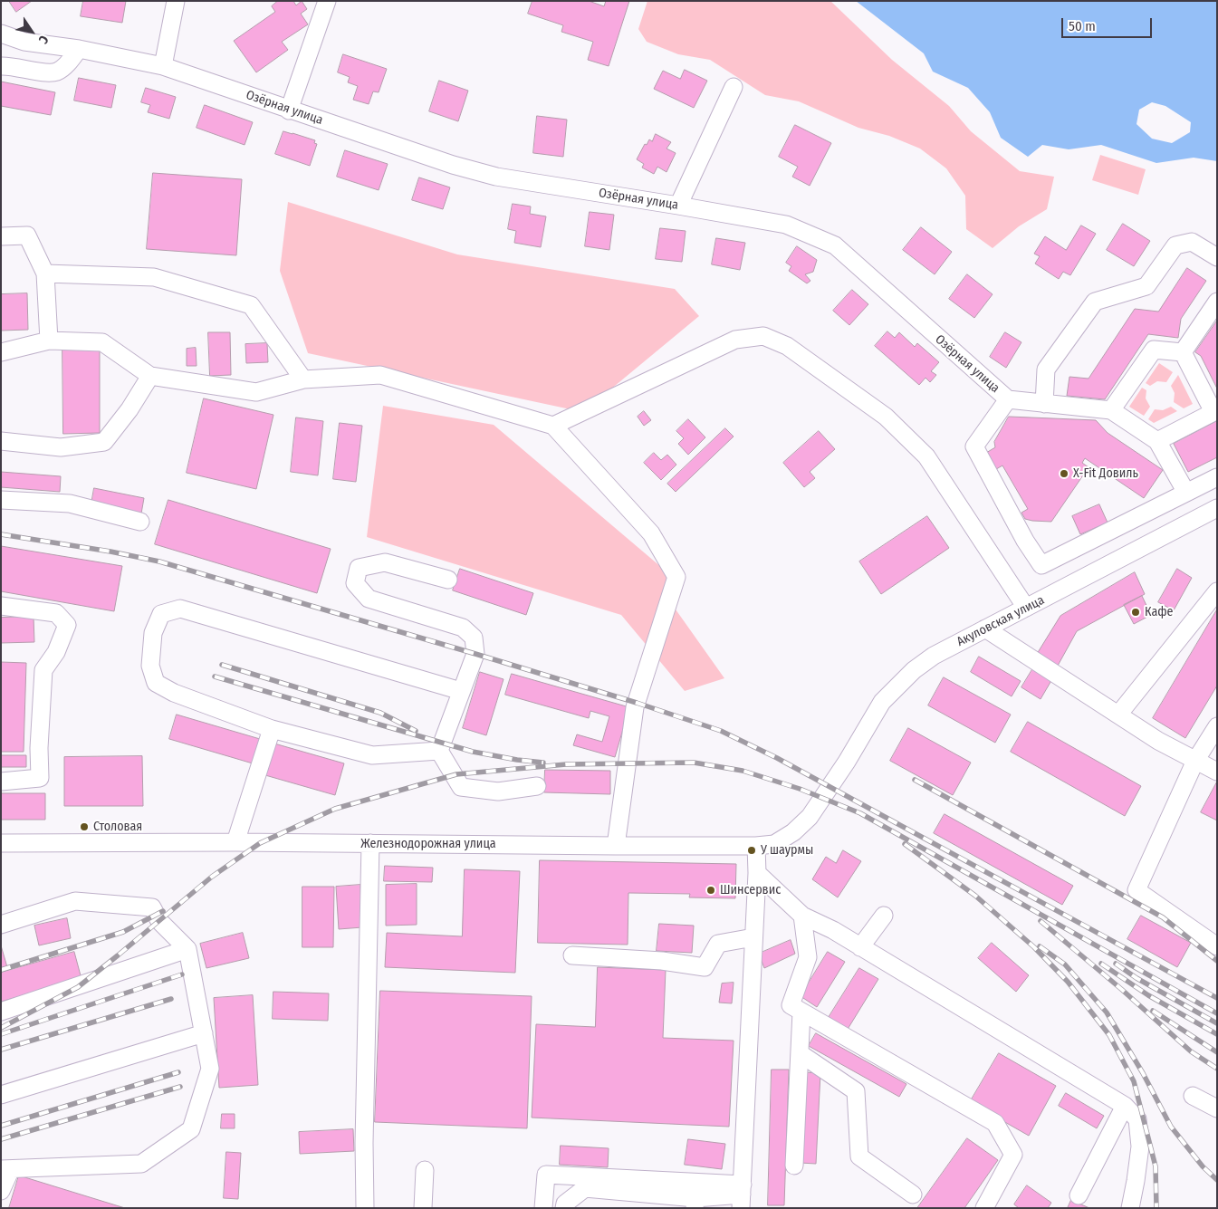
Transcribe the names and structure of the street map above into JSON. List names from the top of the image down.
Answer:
{
  "streets": {
    "street": ["Озёрная улица", "Акуловская улица", "Железнодорожная улица"]
  },
  "crossings": [
    ["Акуловская улица", "Железнодорожная улица"]
  ],
  "places": [
    "X-Fit Довиль",
    "Кафе",
    "Столовая",
    "У шаурмы",
    "Шинсервис"
  ],
  "scale_bar": "50 m",
  "north": "bottom right"
}
